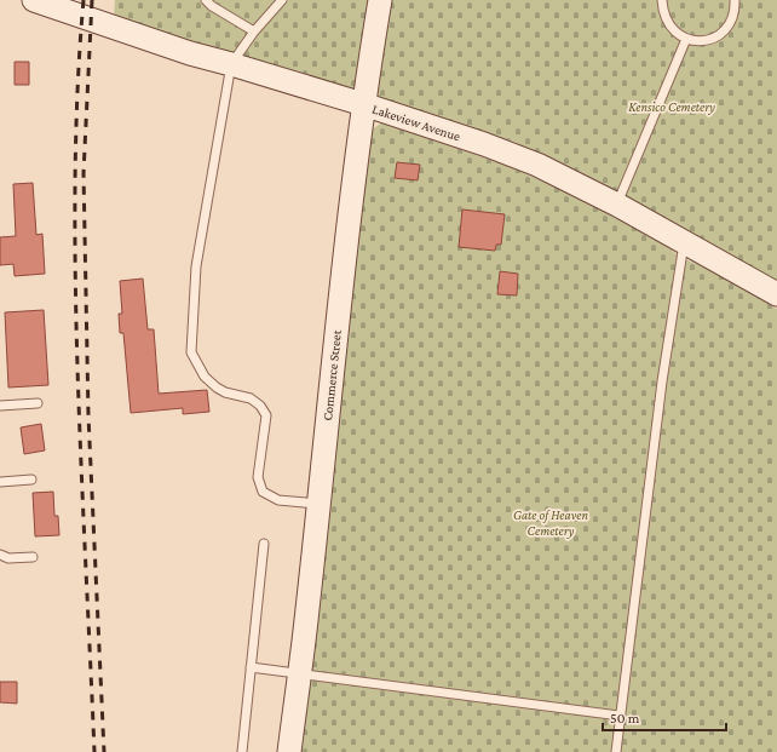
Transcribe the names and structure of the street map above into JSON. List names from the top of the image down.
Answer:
{
  "streets": {
    "street": ["Lakeview Avenue", "Commerce Street"]
  },
  "crossings": [
    ["Lakeview Avenue", "Commerce Street"]
  ],
  "parks": ["Kensico Cemetery", "Gate of Heaven Cemetery"],
  "scale_bar": "50 m"
}
